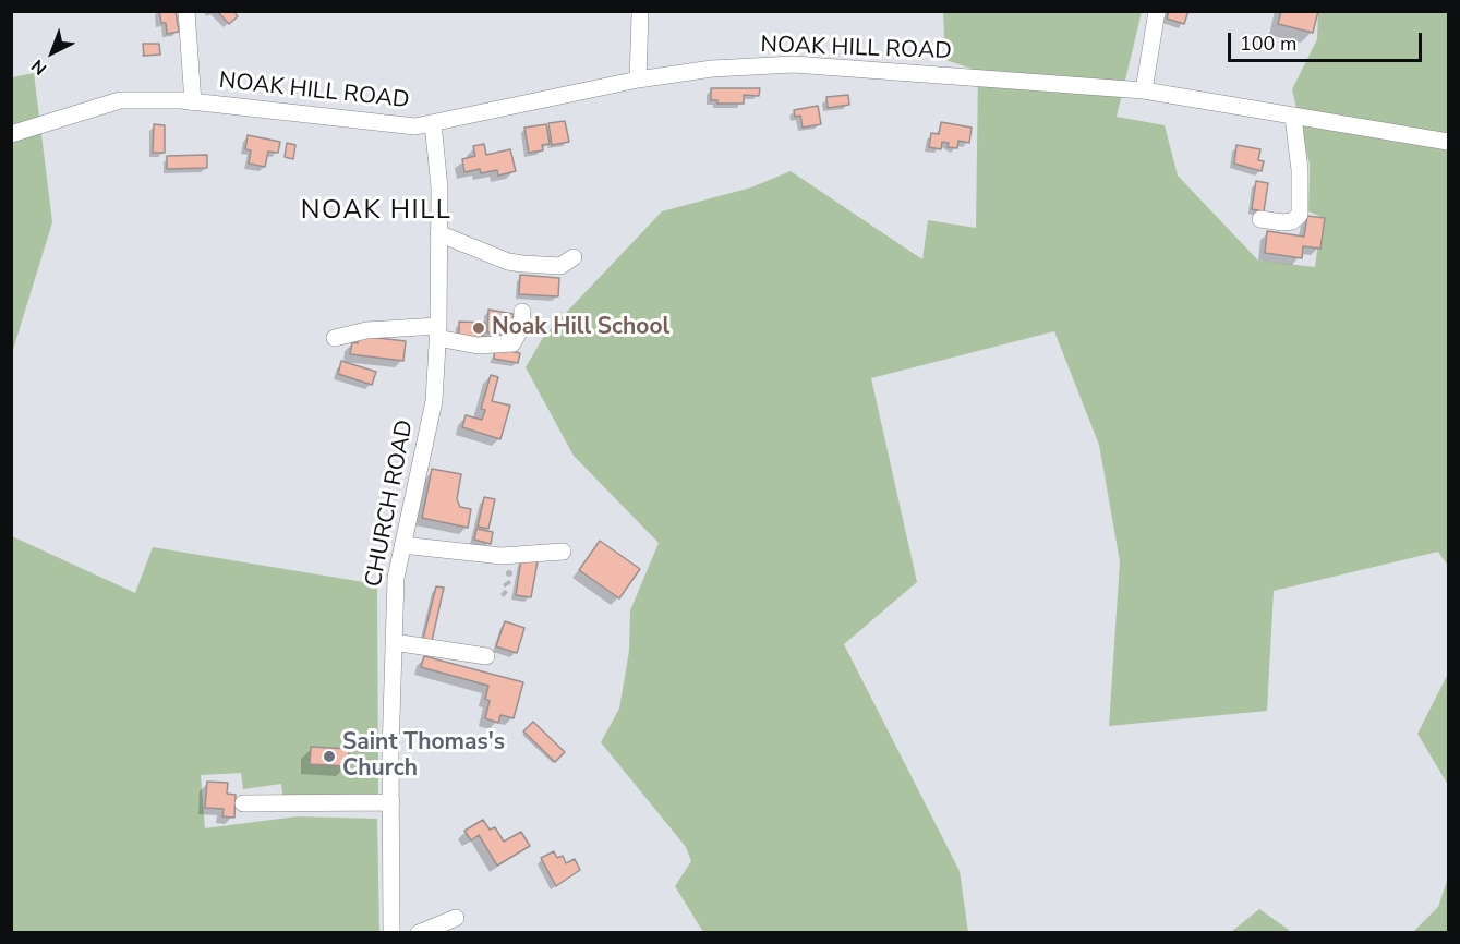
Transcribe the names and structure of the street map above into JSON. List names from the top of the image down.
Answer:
{
  "streets": {
    "street": ["NOAK HILL ROAD", "CHURCH ROAD"]
  },
  "crossings": [
    ["NOAK HILL ROAD", "CHURCH ROAD"]
  ],
  "districts": ["NOAK HILL"],
  "places": ["Noak Hill School", "Saint Thomas's Church"],
  "scale_bar": "100 m",
  "north": "bottom left"
}
